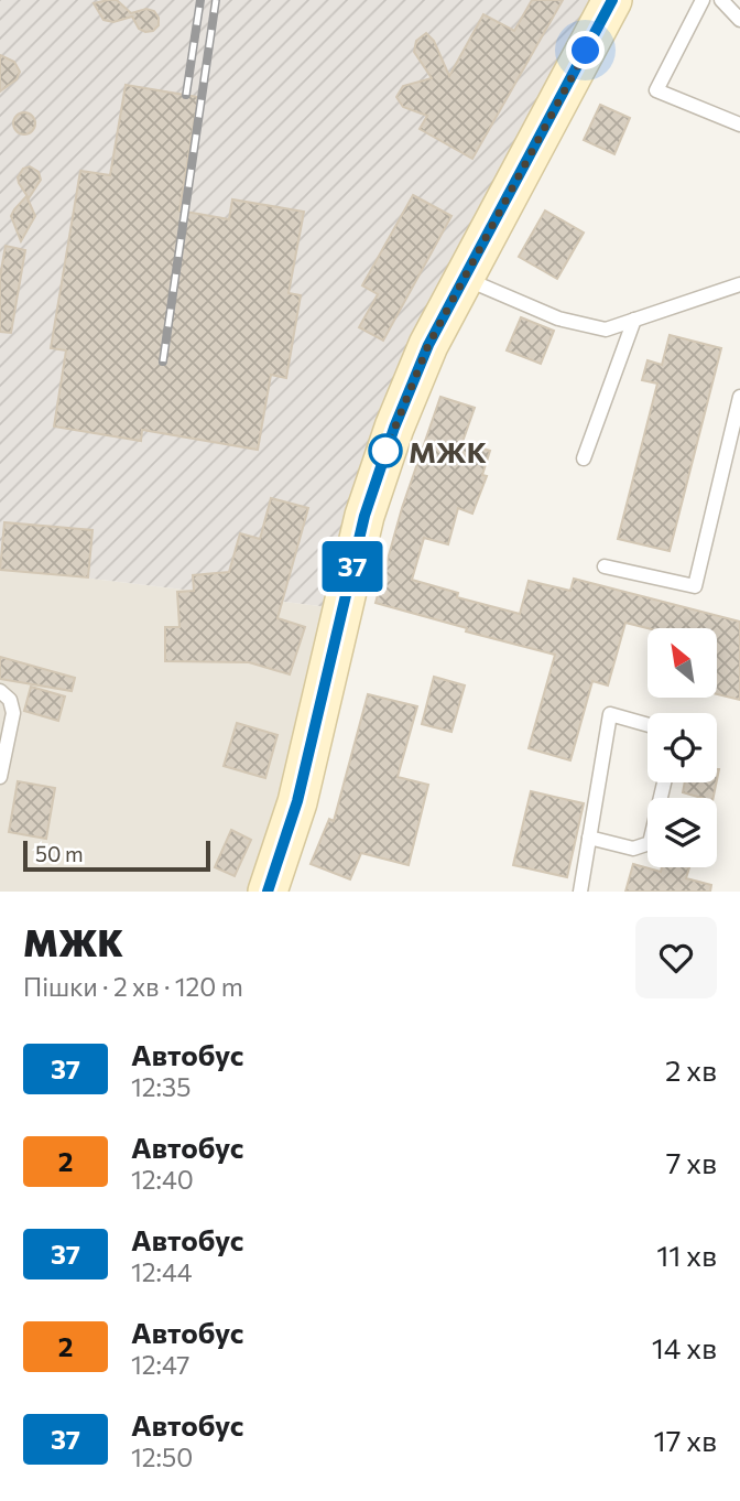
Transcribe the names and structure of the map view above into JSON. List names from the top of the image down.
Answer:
{
  "places": ["МЖК"],
  "lines": ["bus line 37"],
  "scale_bar": "50 m",
  "north": "top left",
  "page": {
    "on_map": "37",
    "scale": "50 m",
    "heading": ["МЖК", "Пішки · 2 хв · 120 m"],
    "list": [
      {
        "mark": "37",
        "name": "Автобус",
        "note": "12:35",
        "value": "2 хв"
      },
      {
        "mark": "2",
        "name": "Автобус",
        "note": "12:40",
        "value": "7 хв"
      },
      {
        "mark": "37",
        "name": "Автобус",
        "note": "12:44",
        "value": "11 хв"
      },
      {
        "mark": "2",
        "name": "Автобус",
        "note": "12:47",
        "value": "14 хв"
      },
      {
        "mark": "37",
        "name": "Автобус",
        "note": "12:50",
        "value": "17 хв"
      }
    ]
  }
}
